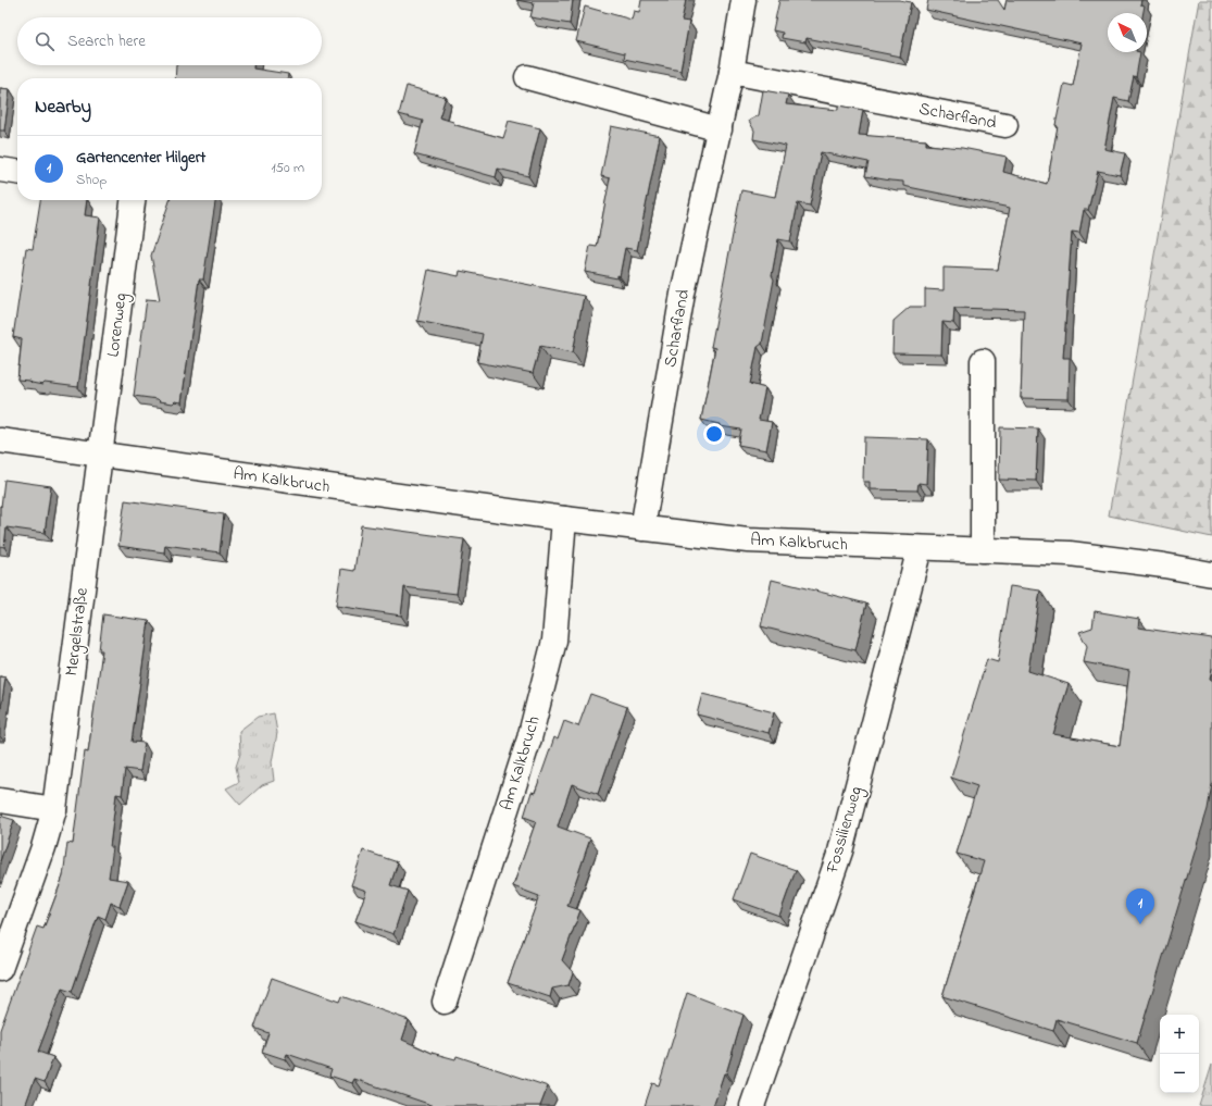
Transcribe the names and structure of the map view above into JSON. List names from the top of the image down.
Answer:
{
  "streets": {
    "street": [
      "Scharfland",
      "Lorenweg",
      "Am Kalkbruch",
      "Mergelstraße",
      "Fossilienweg"
    ]
  },
  "crossings": [
    ["Scharfland", "Am Kalkbruch"],
    ["Lorenweg", "Am Kalkbruch"],
    ["Lorenweg", "Mergelstraße"],
    ["Am Kalkbruch", "Mergelstraße"],
    ["Am Kalkbruch", "Fossilienweg"]
  ],
  "north": "top left",
  "page": {
    "search": "Search here",
    "heading": "Nearby",
    "list": [
      {
        "mark": "1",
        "name": "Gartencenter Hilgert",
        "note": "Shop",
        "value": "150 m"
      }
    ],
    "pins": "1",
    "map_buttons": ["+", "−"]
  }
}
